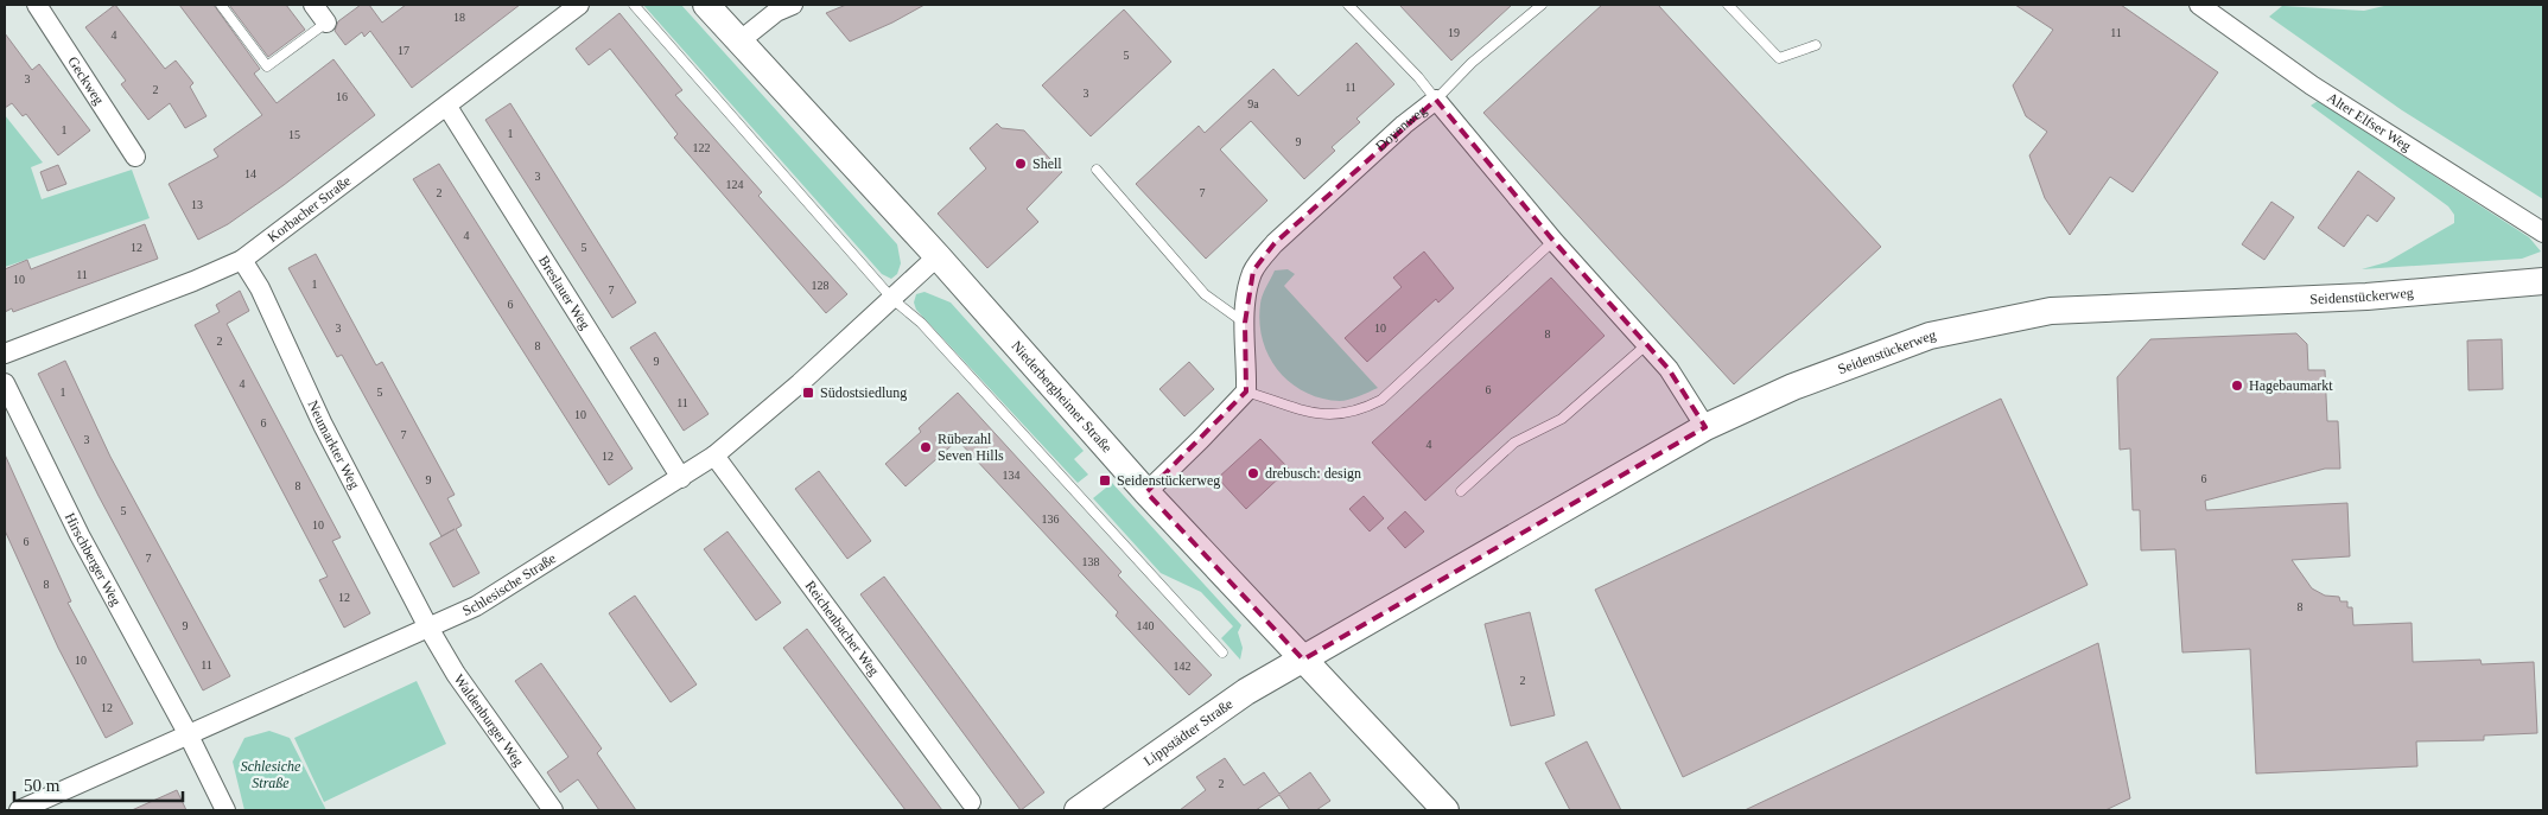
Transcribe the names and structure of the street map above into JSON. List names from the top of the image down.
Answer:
{
  "streets": {
    "main road": ["Seidenstückerweg", "Niederbergheimer Straße", "Lippstädter Straße"],
    "street": [
      "Geckweg",
      "Alter Elfser Weg",
      "Doyenweg",
      "Korbacher Straße",
      "Breslauer Weg",
      "Neumarkter Weg",
      "Hirschberger Weg",
      "Schlesische Straße",
      "Reichenbacher Weg",
      "Waldenburger Weg"
    ]
  },
  "crossings": [
    ["Doyenweg", "Seidenstückerweg"],
    ["Korbacher Straße", "Breslauer Weg"],
    ["Korbacher Straße", "Neumarkter Weg"],
    ["Breslauer Weg", "Schlesische Straße"],
    ["Seidenstückerweg", "Niederbergheimer Straße"],
    ["Seidenstückerweg", "Lippstädter Straße"],
    ["Niederbergheimer Straße", "Schlesische Straße"],
    ["Niederbergheimer Straße", "Lippstädter Straße"],
    ["Neumarkter Weg", "Schlesische Straße"],
    ["Neumarkter Weg", "Waldenburger Weg"],
    ["Hirschberger Weg", "Schlesische Straße"],
    ["Schlesische Straße", "Reichenbacher Weg"],
    ["Schlesische Straße", "Waldenburger Weg"]
  ],
  "parks": ["Schlesiche Straße"],
  "places": {
    "other": [
      "Shell",
      "Hagebaumarkt",
      "Rübezahl Seven Hills",
      "drebusch: design"
    ],
    "transit": ["Südostsiedlung", "Seidenstückerweg"]
  },
  "house_numbers": [
    "18",
    "19",
    "11",
    "4",
    "17",
    "5",
    "3",
    "11",
    "2",
    "3",
    "16",
    "9a",
    "1",
    "1",
    "15",
    "9",
    "122",
    "14",
    "3",
    "124",
    "2",
    "7",
    "13",
    "4",
    "12",
    "5",
    "11",
    "10",
    "1",
    "128",
    "7",
    "6",
    "3",
    "10",
    "8",
    "2",
    "8",
    "9",
    "4",
    "6",
    "1",
    "5",
    "11",
    "10",
    "6",
    "7",
    "3",
    "4",
    "12",
    "134",
    "6",
    "9",
    "8",
    "5",
    "136",
    "10",
    "6",
    "7",
    "138",
    "8",
    "12",
    "8",
    "9",
    "140",
    "10",
    "11",
    "142",
    "2",
    "12",
    "2"
  ],
  "scale_bar": "50 m"
}
